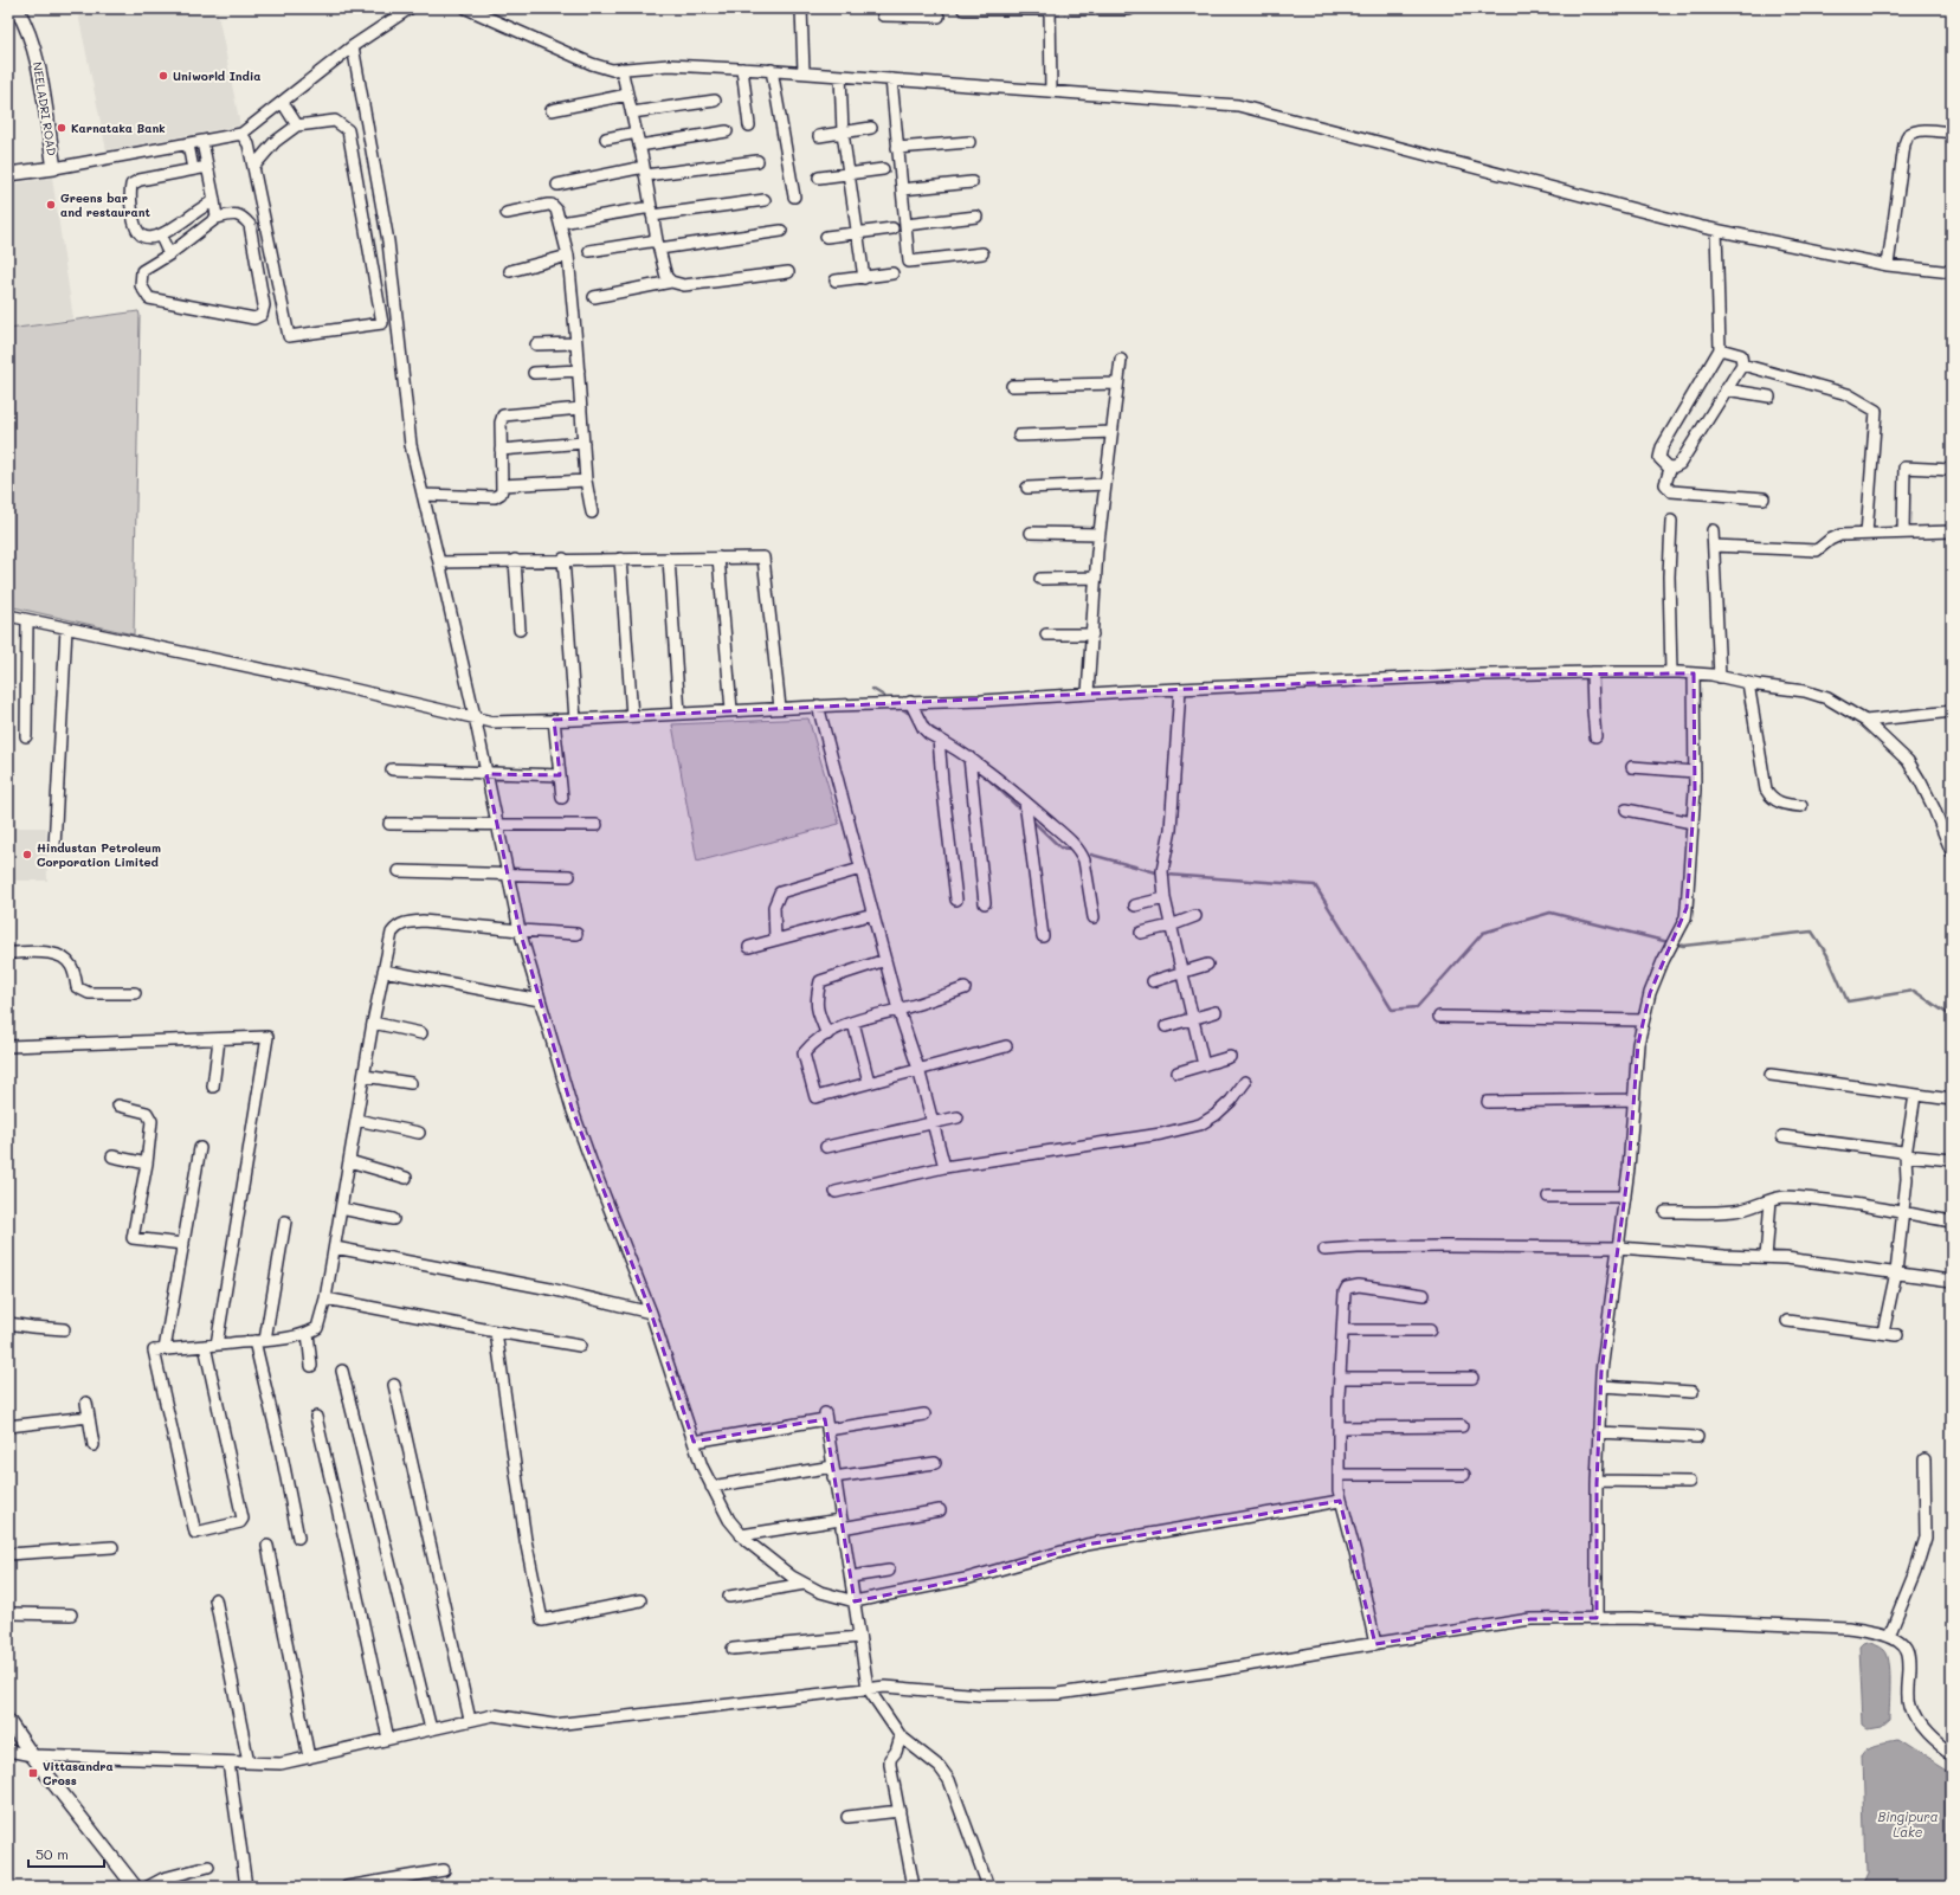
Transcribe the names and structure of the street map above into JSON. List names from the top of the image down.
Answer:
{
  "streets": {
    "main road": ["NEELADRI ROAD"]
  },
  "water": ["Bingipura Lake"],
  "places": {
    "other": [
      "Uniworld India",
      "Karnataka Bank",
      "Greens bar and restaurant",
      "Hindustan Petroleum Corporation Limited"
    ],
    "transit": ["Vittasandra Cross"]
  },
  "scale_bar": "50 m"
}
